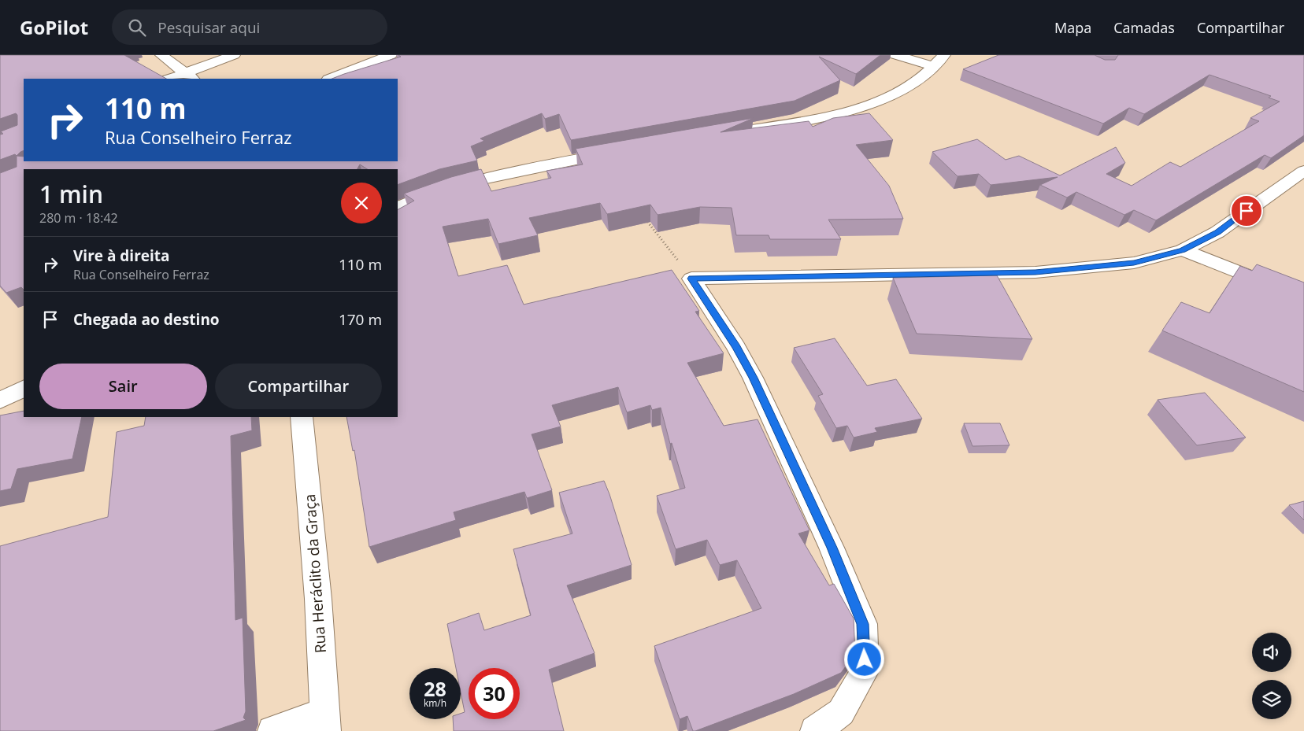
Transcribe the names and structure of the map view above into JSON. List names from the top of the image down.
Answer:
{
  "streets": {
    "street": ["Rua Heráclito da Graça"]
  },
  "page": {
    "header": "GoPilot",
    "search": "Pesquisar aqui",
    "nav": ["Mapa", "Camadas", "Compartilhar"],
    "turn": ["110 m", "Rua Conselheiro Ferraz"],
    "heading": ["1 min", "280 m · 18:42"],
    "list": [
      {
        "name": "Vire à direita",
        "note": "Rua Conselheiro Ferraz",
        "value": "110 m"
      },
      {
        "name": "Chegada ao destino",
        "value": "170 m"
      }
    ],
    "buttons": ["Sair", "Compartilhar"],
    "speed": "28 km/h",
    "limit": "30"
  }
}
